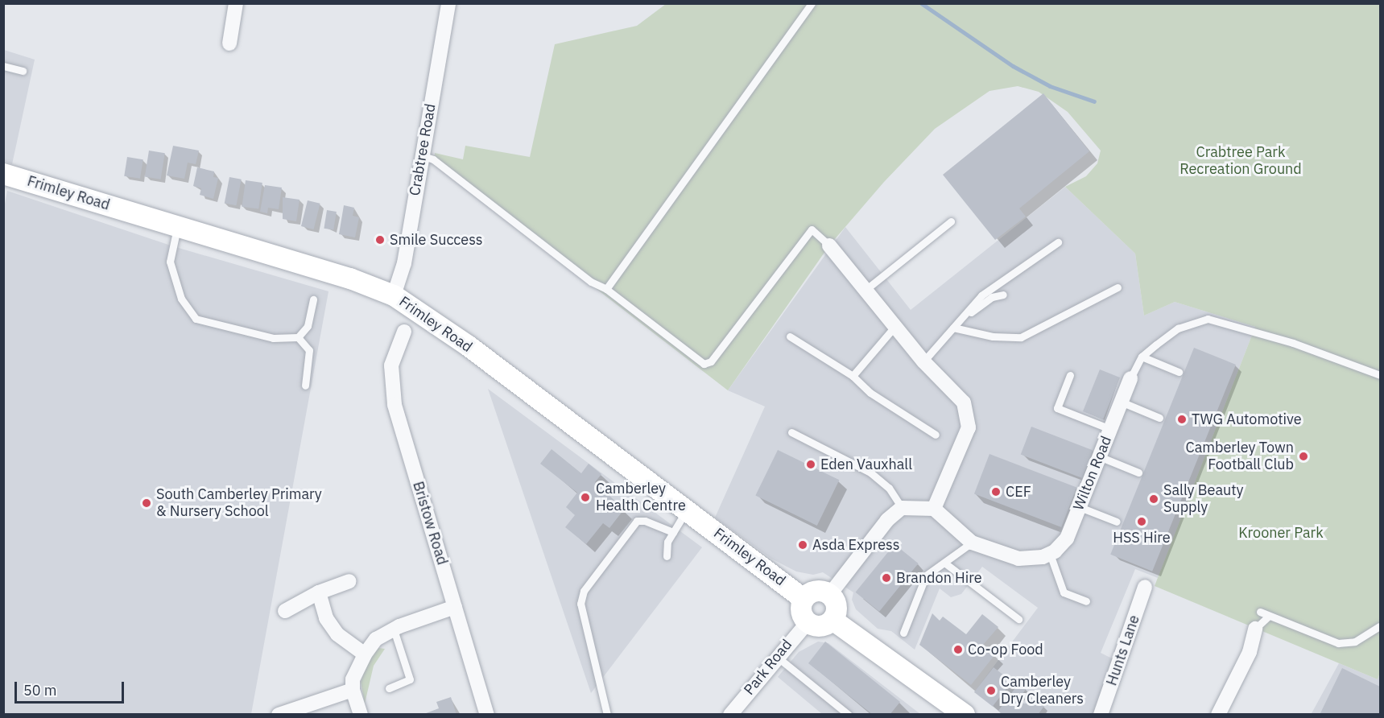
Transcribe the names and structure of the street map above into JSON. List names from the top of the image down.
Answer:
{
  "streets": {
    "main road": ["Frimley Road"],
    "street": [
      "Crabtree Road",
      "Wilton Road",
      "Bristow Road",
      "Hunts Lane",
      "Park Road"
    ]
  },
  "crossings": [
    ["Crabtree Road", "Frimley Road"],
    ["Frimley Road", "Park Road"]
  ],
  "parks": ["Crabtree Park Recreation Ground", "Krooner Park"],
  "places": [
    "Smile Success",
    "TWG Automotive",
    "Camberley Town Football Club",
    "Eden Vauxhall",
    "CEF",
    "Camberley Health Centre",
    "Sally Beauty Supply",
    "South Camberley Primary & Nursery School",
    "HSS Hire",
    "Asda Express",
    "Brandon Hire",
    "Co-op Food",
    "Camberley Dry Cleaners"
  ],
  "scale_bar": "50 m"
}
